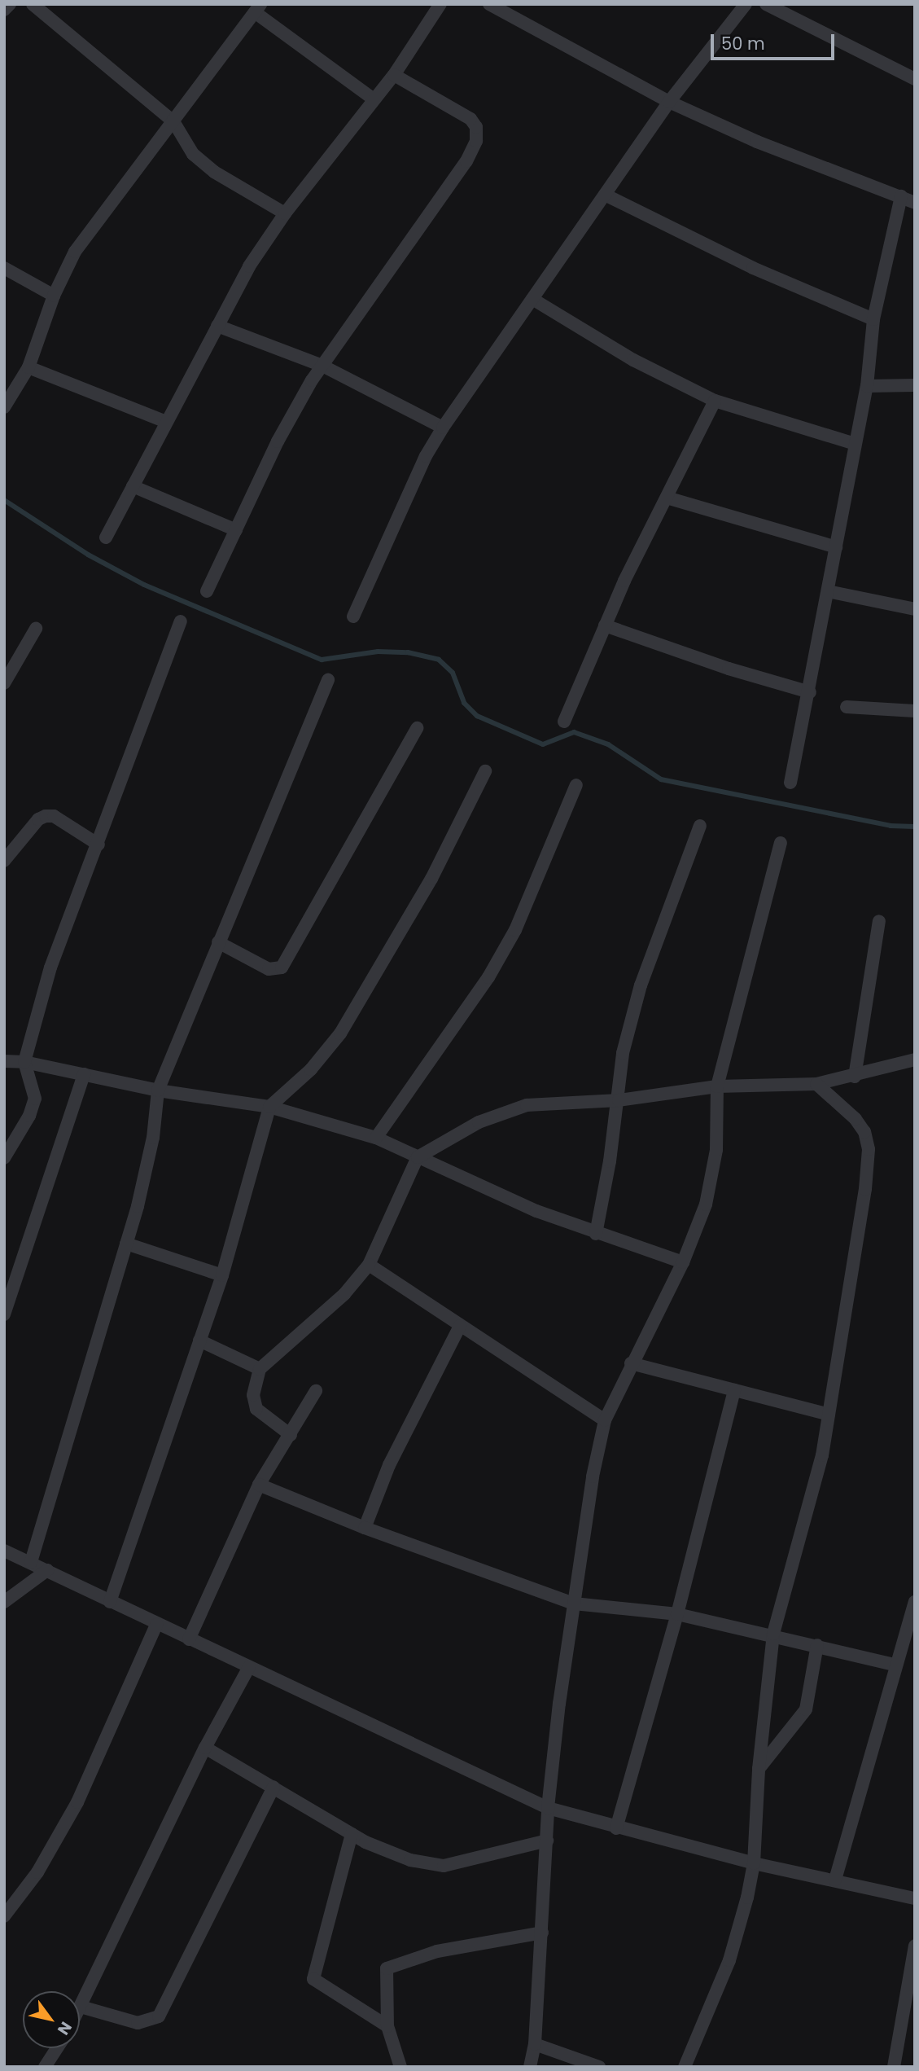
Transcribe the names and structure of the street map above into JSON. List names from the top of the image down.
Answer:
{
  "scale_bar": "50 m",
  "north": "bottom right"
}
